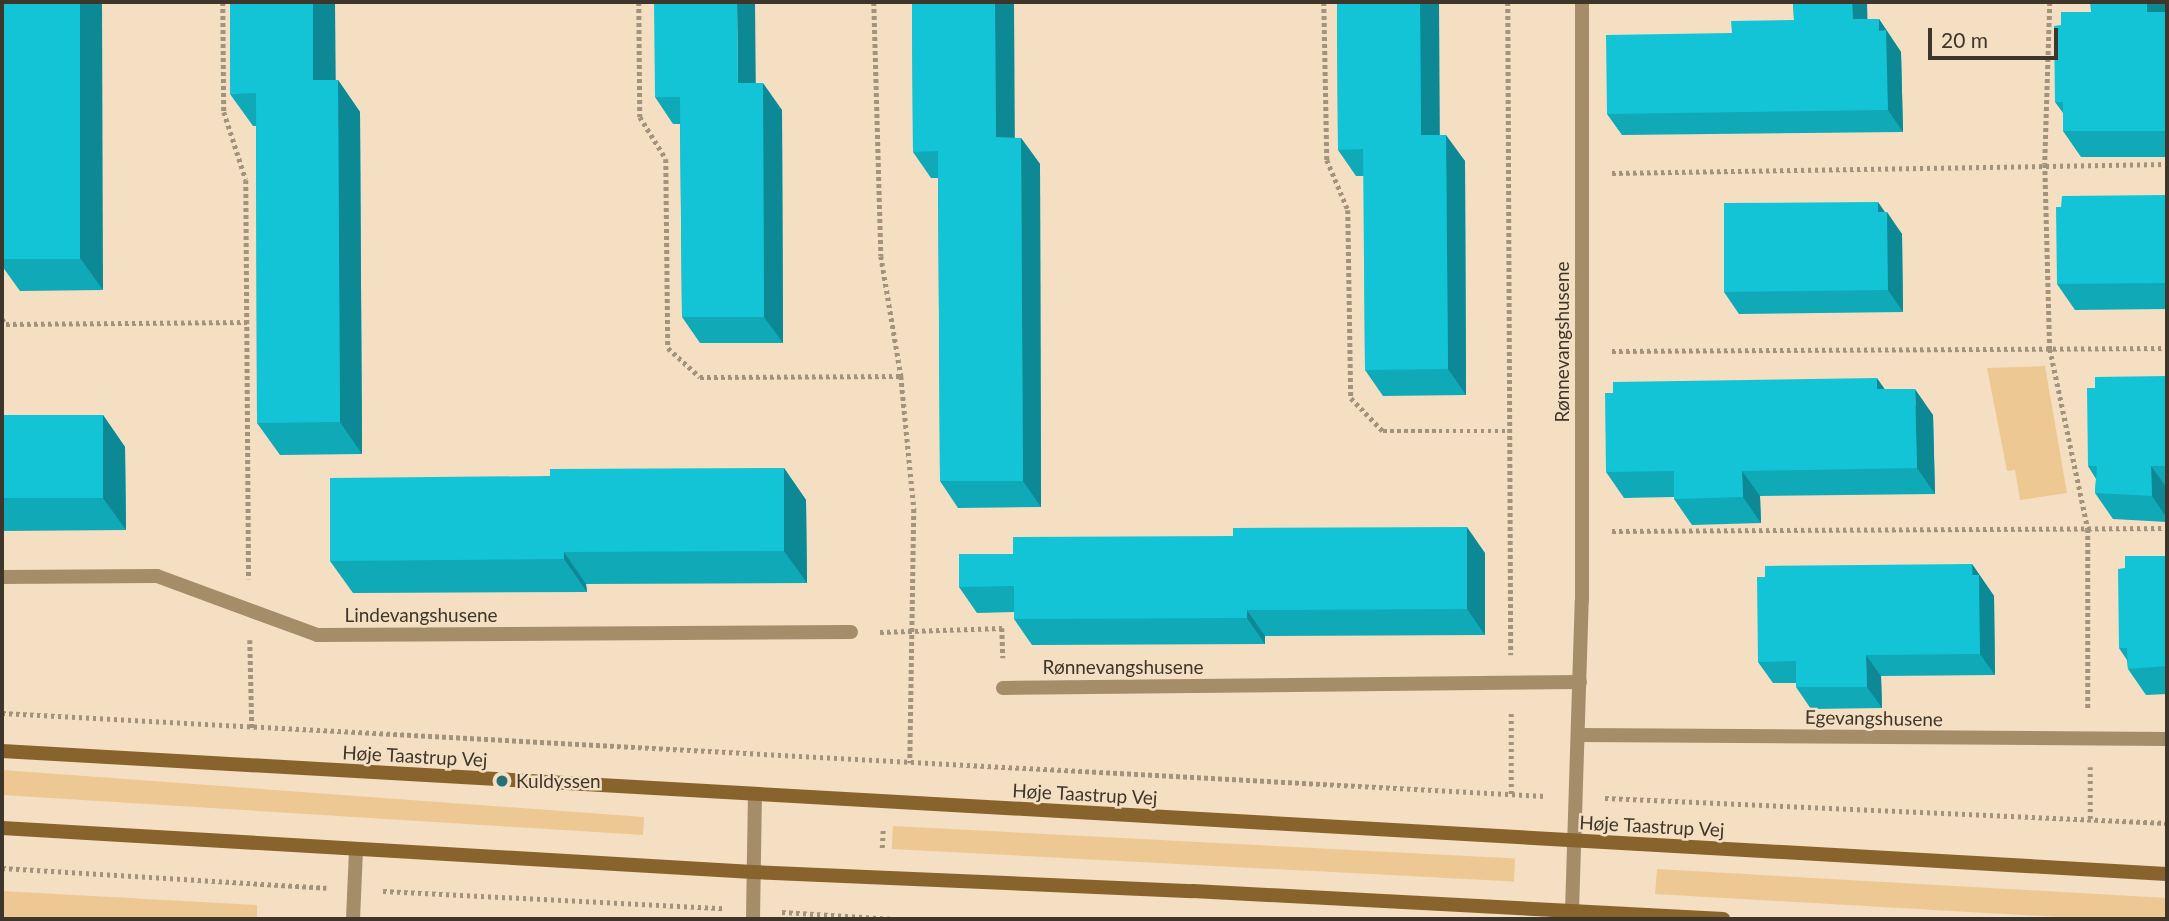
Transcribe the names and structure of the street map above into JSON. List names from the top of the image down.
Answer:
{
  "streets": {
    "street": [
      "Rønnevangshusene",
      "Lindevangshusene",
      "Egevangshusene",
      "Høje Taastrup Vej"
    ]
  },
  "crossings": [
    ["Rønnevangshusene", "Egevangshusene"],
    ["Rønnevangshusene", "Høje Taastrup Vej"]
  ],
  "places": ["Kuldyssen"],
  "scale_bar": "20 m"
}
